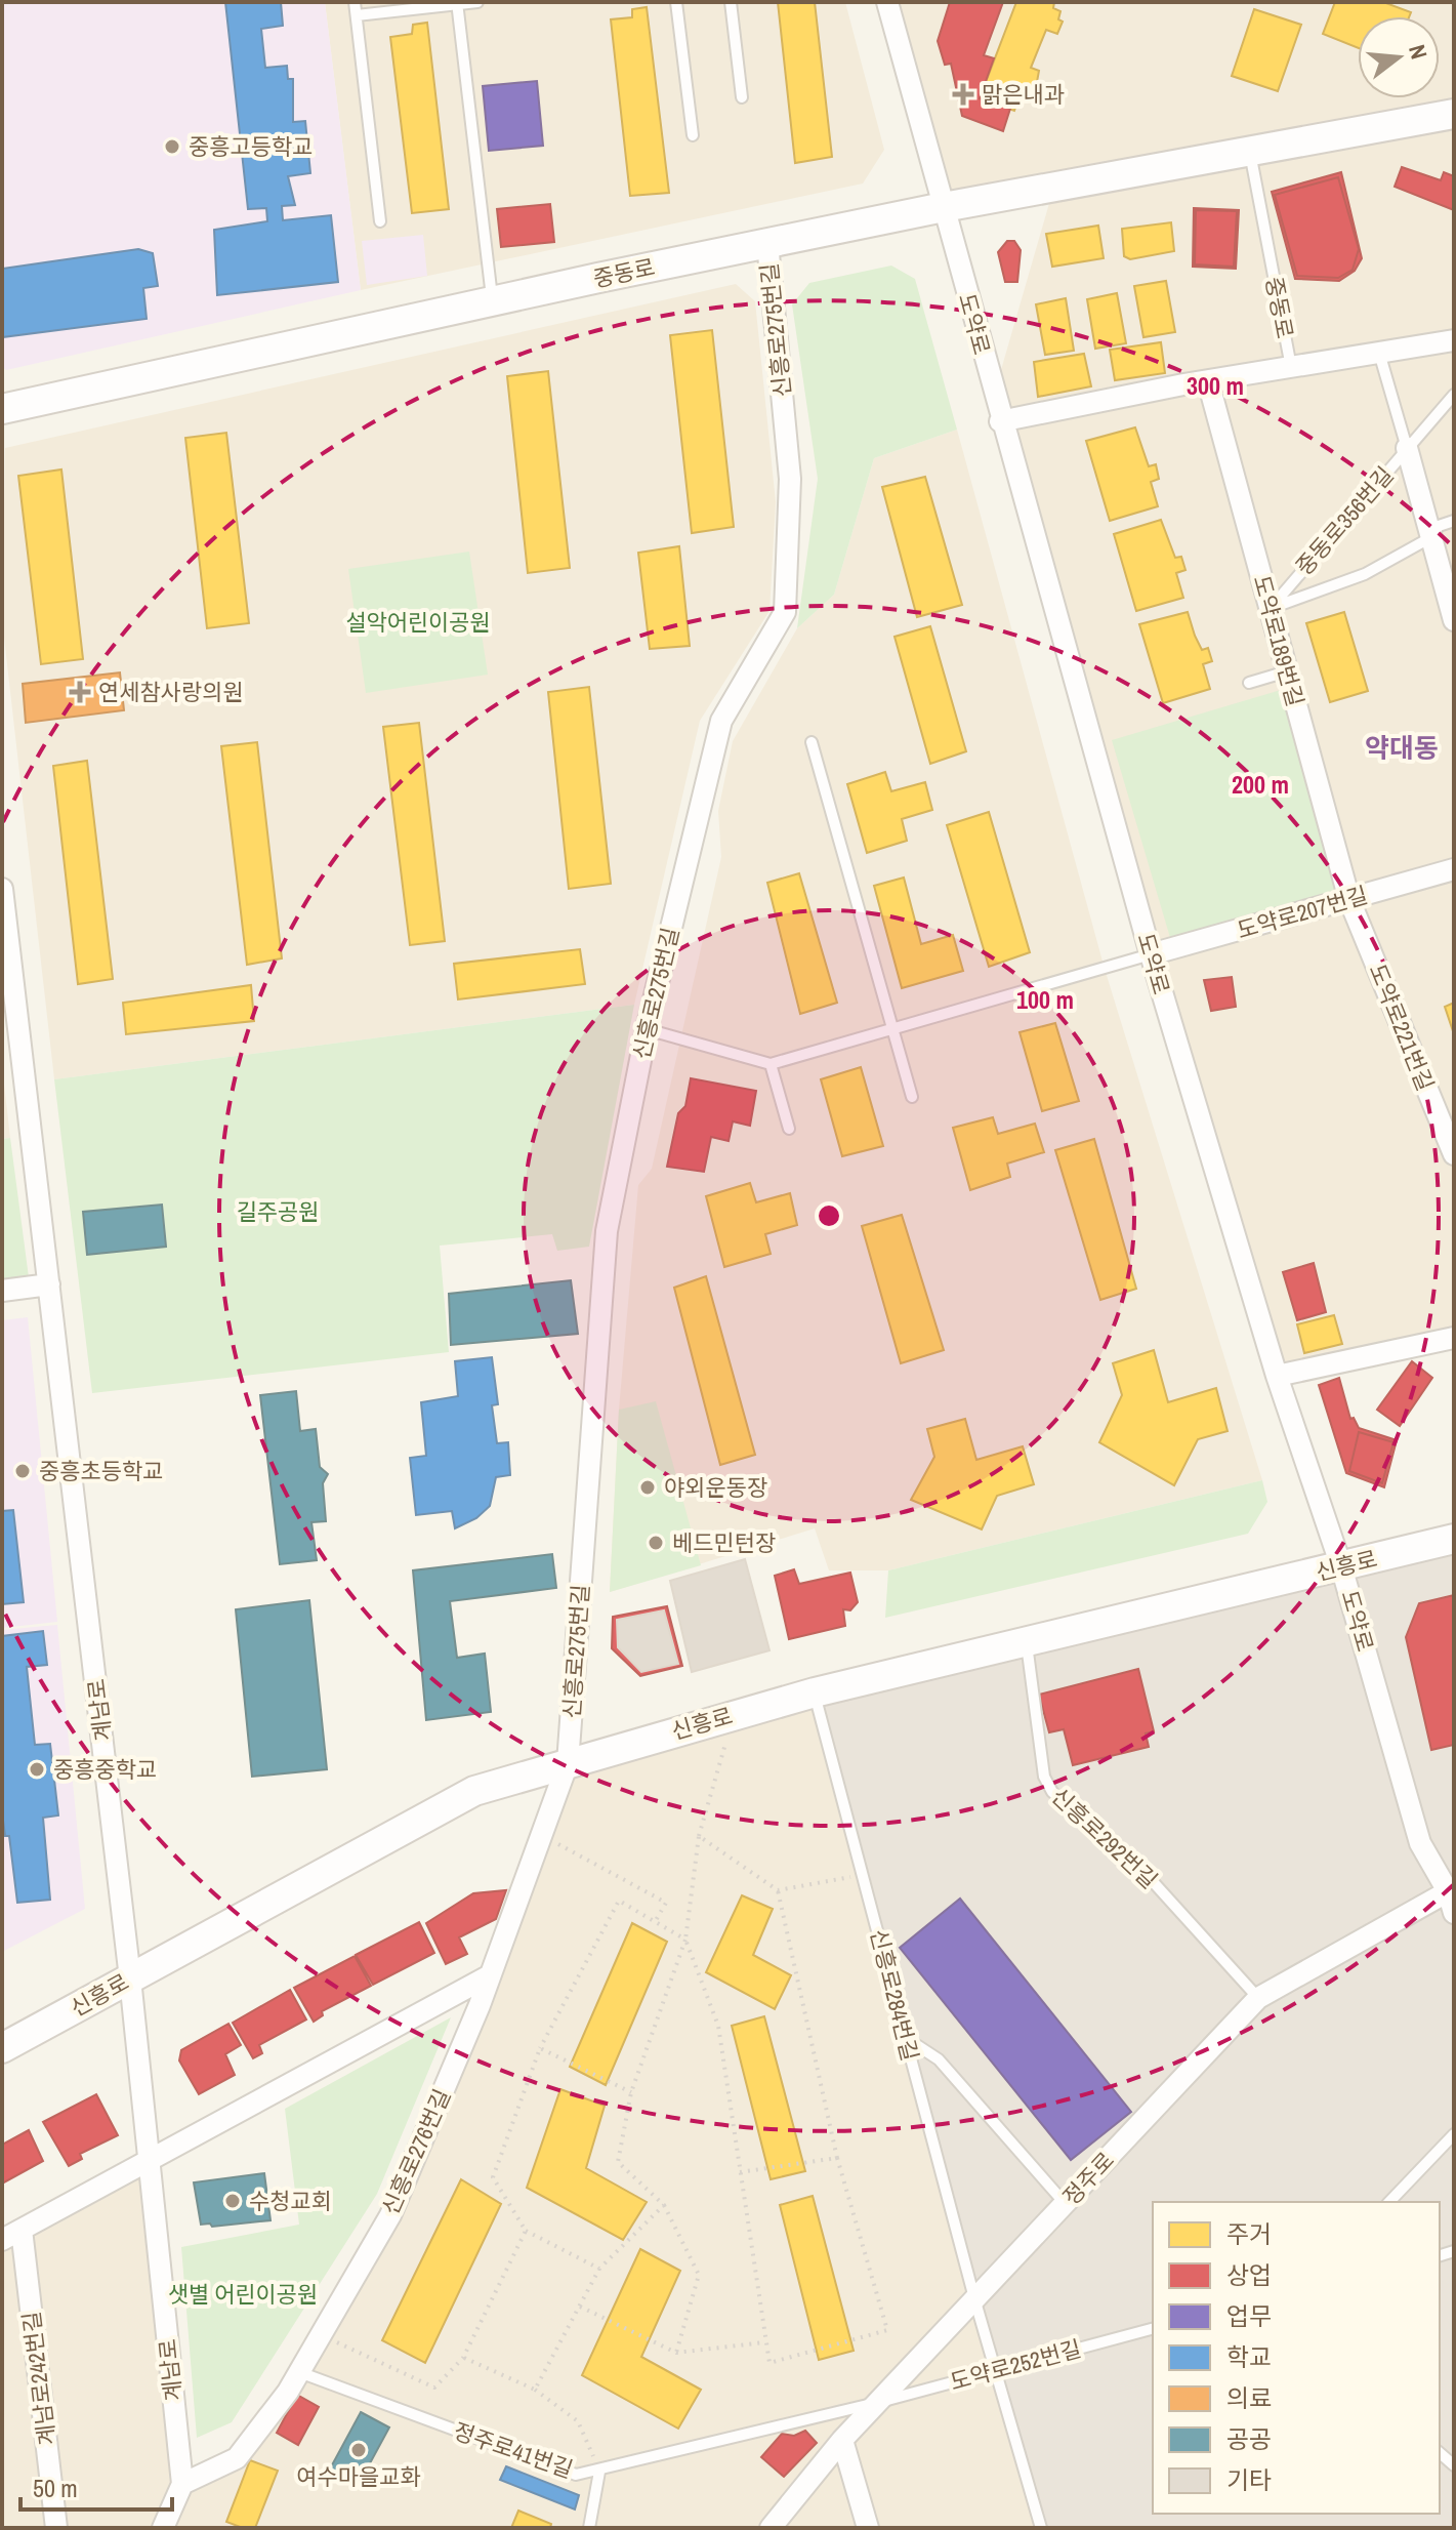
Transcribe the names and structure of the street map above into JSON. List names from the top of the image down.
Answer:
{
  "streets": {
    "street": [
      "중동로",
      "도약로",
      "신흥로275번길",
      "중동로356번길",
      "도약로189번길",
      "도약로207번길",
      "도약로221번길",
      "신흥로",
      "계남로",
      "신흥로276번길",
      "정주로",
      "계남로242번길"
    ],
    "lane": [
      "신흥로292번길",
      "신흥로284번길",
      "도약로252번길",
      "정주로41번길"
    ]
  },
  "crossings": [
    ["중동로", "도약로"],
    ["중동로", "신흥로275번길"],
    ["도약로", "도약로207번길"],
    ["도약로", "신흥로"],
    ["도약로", "정주로"],
    ["신흥로275번길", "신흥로"],
    ["신흥로275번길", "신흥로276번길"],
    ["중동로356번길", "도약로189번길"],
    ["도약로189번길", "도약로207번길"],
    ["도약로189번길", "도약로221번길"],
    ["도약로207번길", "도약로221번길"],
    ["신흥로", "계남로"],
    ["신흥로", "신흥로292번길"],
    ["신흥로", "신흥로284번길"],
    ["신흥로", "신흥로276번길"],
    ["계남로", "신흥로276번길"],
    ["신흥로292번길", "정주로"],
    ["신흥로284번길", "정주로"],
    ["신흥로284번길", "도약로252번길"],
    ["신흥로276번길", "정주로41번길"],
    ["정주로", "도약로252번길"],
    ["정주로", "정주로41번길"],
    ["도약로252번길", "정주로41번길"]
  ],
  "districts": ["약대동"],
  "parks": ["설악어린이공원", "길주공원", "샛별 어린이공원"],
  "places": {
    "health": ["맑은내과", "연세참사랑의원"],
    "other": [
      "중흥고등학교",
      "중흥초등학교",
      "야외운동장",
      "베드민턴장",
      "중흥중학교",
      "수청교회",
      "여수마을교화"
    ]
  },
  "legend": [
    "주거",
    "상업",
    "업무",
    "학교",
    "의료",
    "공공",
    "기타"
  ],
  "scale_bar": "50 m",
  "north": "right",
  "rings": ["300 m", "200 m", "100 m"]
}
